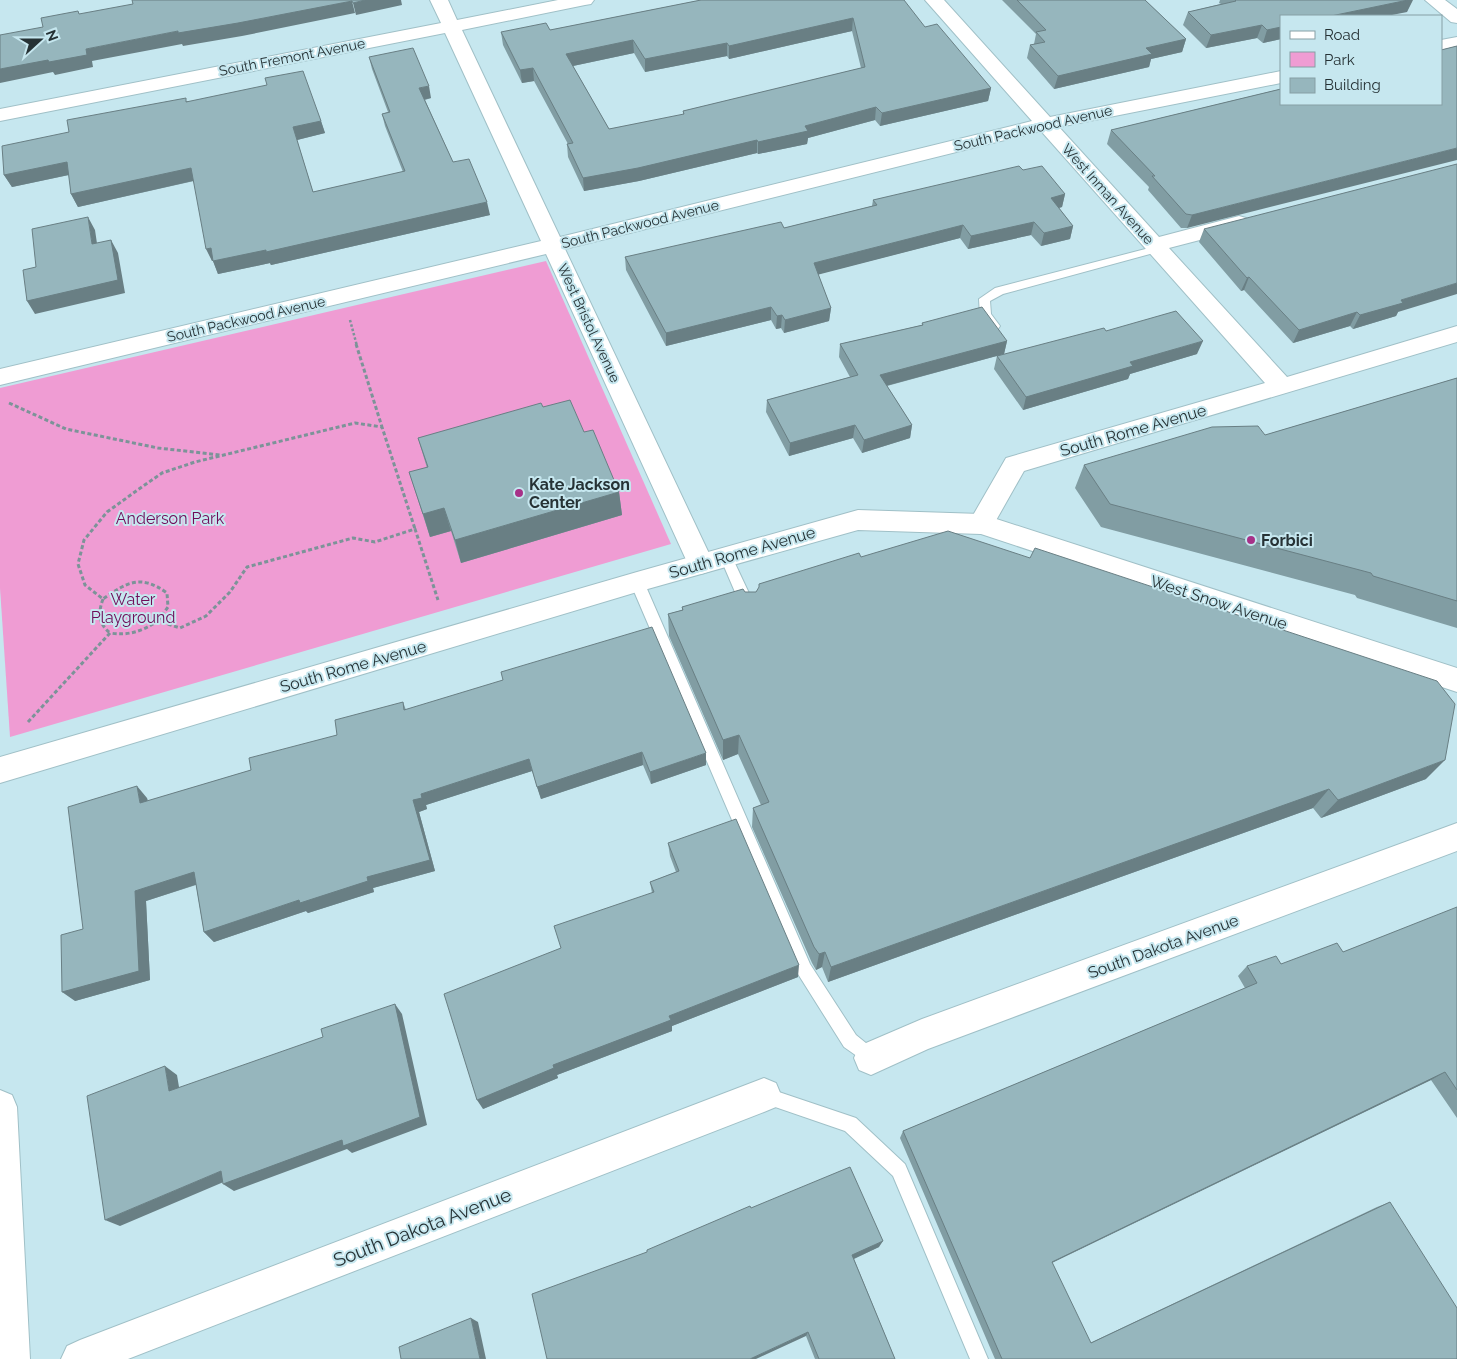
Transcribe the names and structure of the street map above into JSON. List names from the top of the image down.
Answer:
{
  "streets": {
    "street": [
      "South Fremont Avenue",
      "South Packwood Avenue",
      "West Inman Avenue",
      "West Bristol Avenue",
      "South Rome Avenue",
      "West Snow Avenue",
      "South Dakota Avenue"
    ]
  },
  "crossings": [
    ["South Fremont Avenue", "West Bristol Avenue"],
    ["South Packwood Avenue", "West Inman Avenue"],
    ["South Packwood Avenue", "West Bristol Avenue"],
    ["West Inman Avenue", "South Rome Avenue"],
    ["West Bristol Avenue", "South Rome Avenue"],
    ["South Rome Avenue", "West Snow Avenue"]
  ],
  "parks": ["Anderson Park", "Water Playground"],
  "places": ["Kate Jackson Center", "Forbici"],
  "legend": ["Road", "Park", "Building"],
  "north": "right"
}
